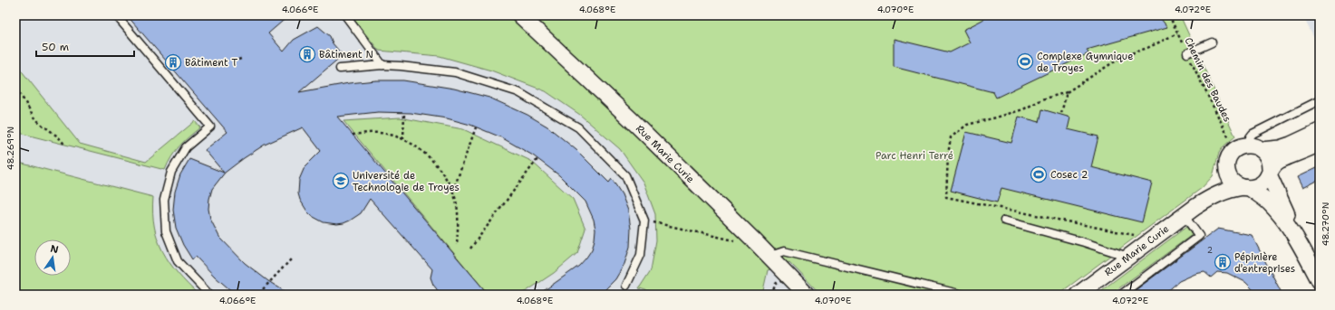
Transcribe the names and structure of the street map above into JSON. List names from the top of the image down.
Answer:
{
  "streets": {
    "street": ["Rue Marie Curie"],
    "path": ["Chemin des Baudes"]
  },
  "crossings": [
    ["Chemin des Baudes", "Rue Marie Curie"]
  ],
  "parks": ["Parc Henri Terré"],
  "places": {
    "building": ["Bâtiment N", "Bâtiment T", "Pépinière d'entreprises"],
    "sports": ["Complexe Gymnique de Troyes", "Cosec 2"],
    "school or university": ["Université de Technologie de Troyes"]
  },
  "house_numbers": ["2"],
  "scale_bar": "50 m",
  "north": "top",
  "coordinates": [
    "4.066°E",
    "4.068°E",
    "4.070°E",
    "4.072°E",
    "48.269°N",
    "48.270°N"
  ]
}
